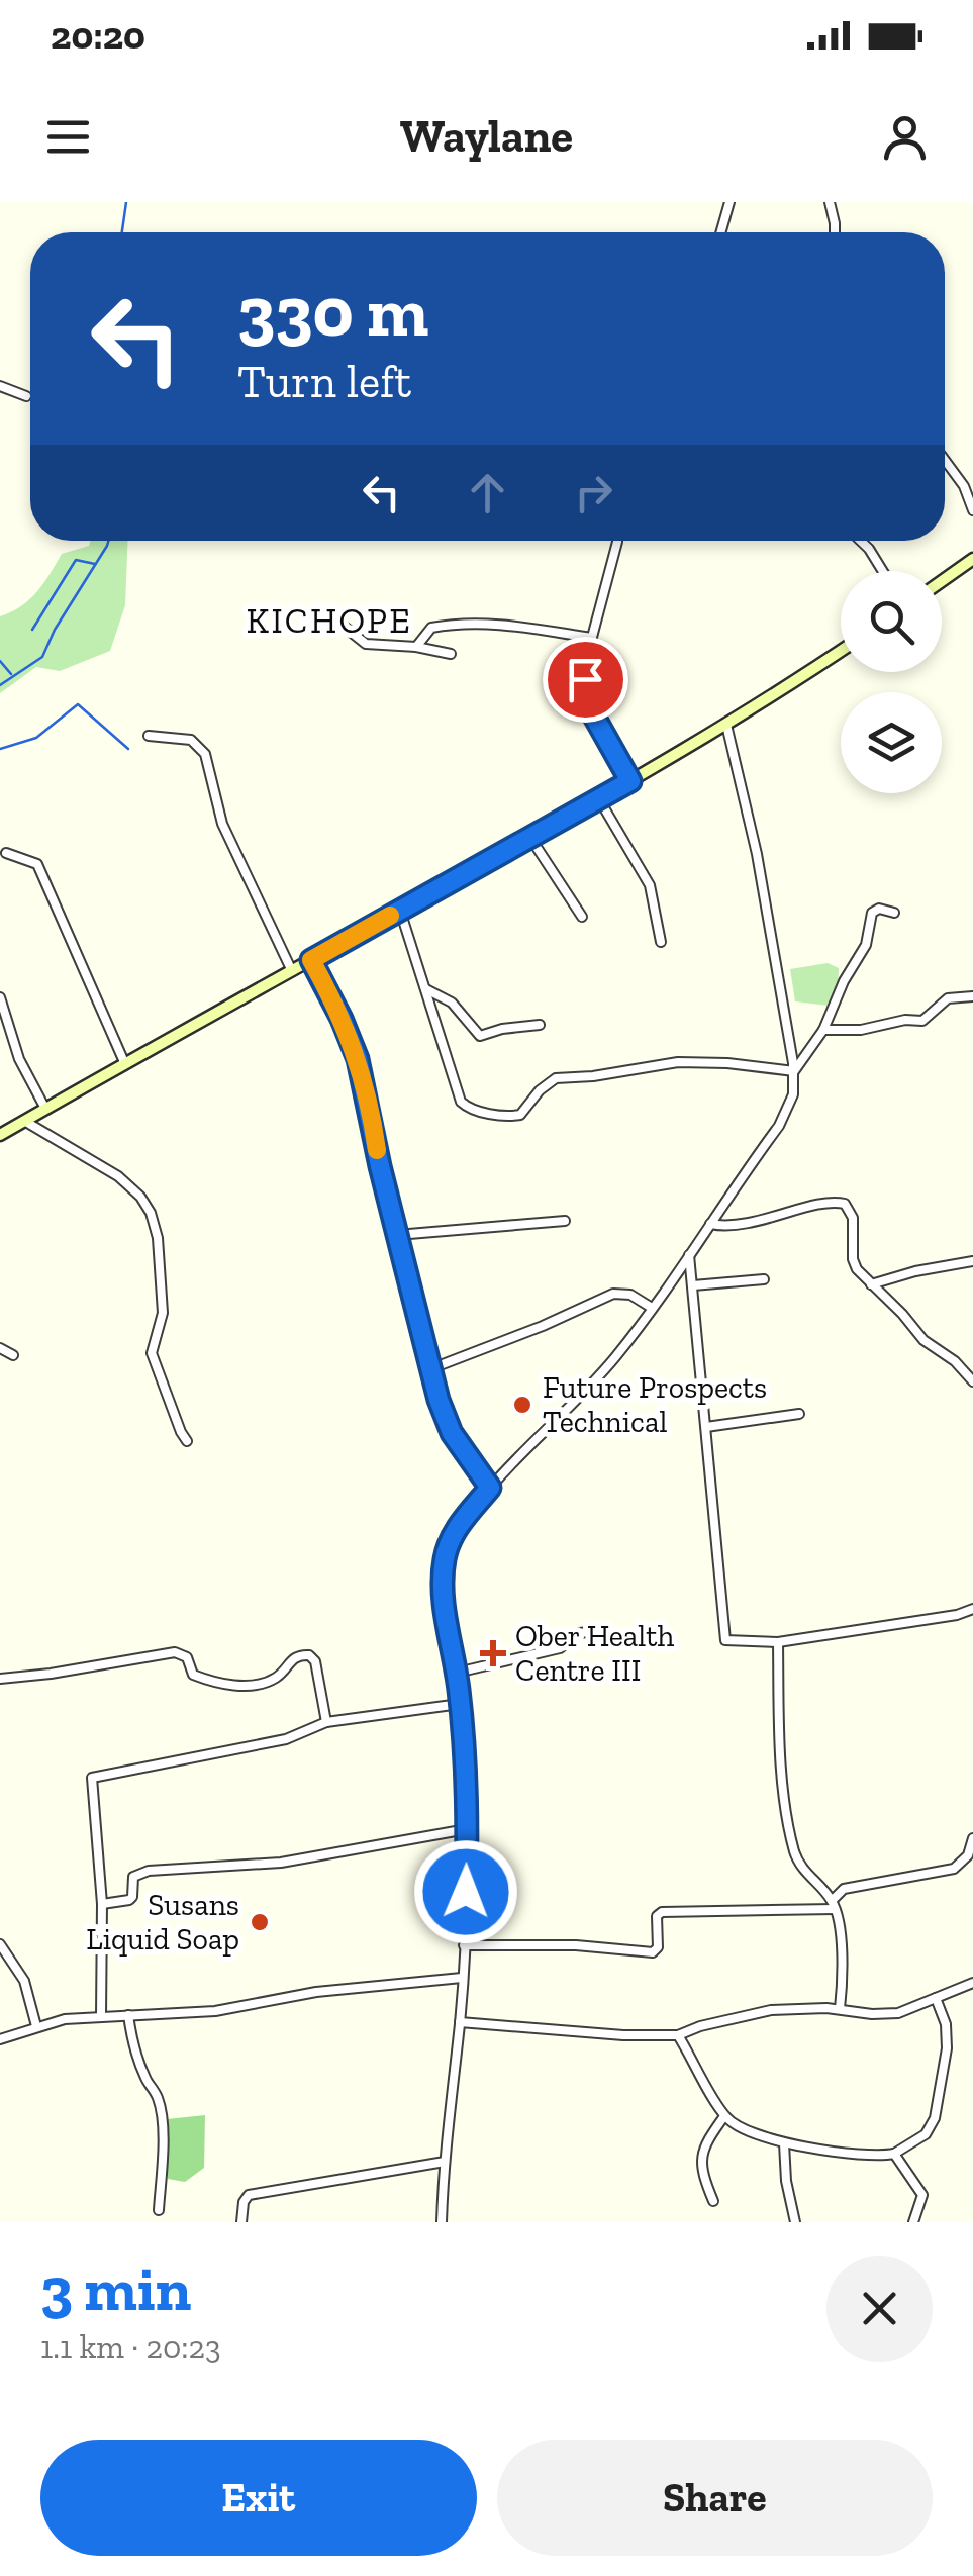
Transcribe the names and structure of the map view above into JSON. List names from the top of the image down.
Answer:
{
  "districts": ["KICHOPE"],
  "places": {
    "other": ["Future Prospects Technical", "Susans Liquid Soap"],
    "health": ["Ober Health Centre III"]
  },
  "page": {
    "status": "20:20",
    "header": "Waylane",
    "turn": ["330 m", "Turn left"],
    "heading": ["3 min", "1.1 km · 20:23"],
    "buttons": ["Exit", "Share"]
  }
}
